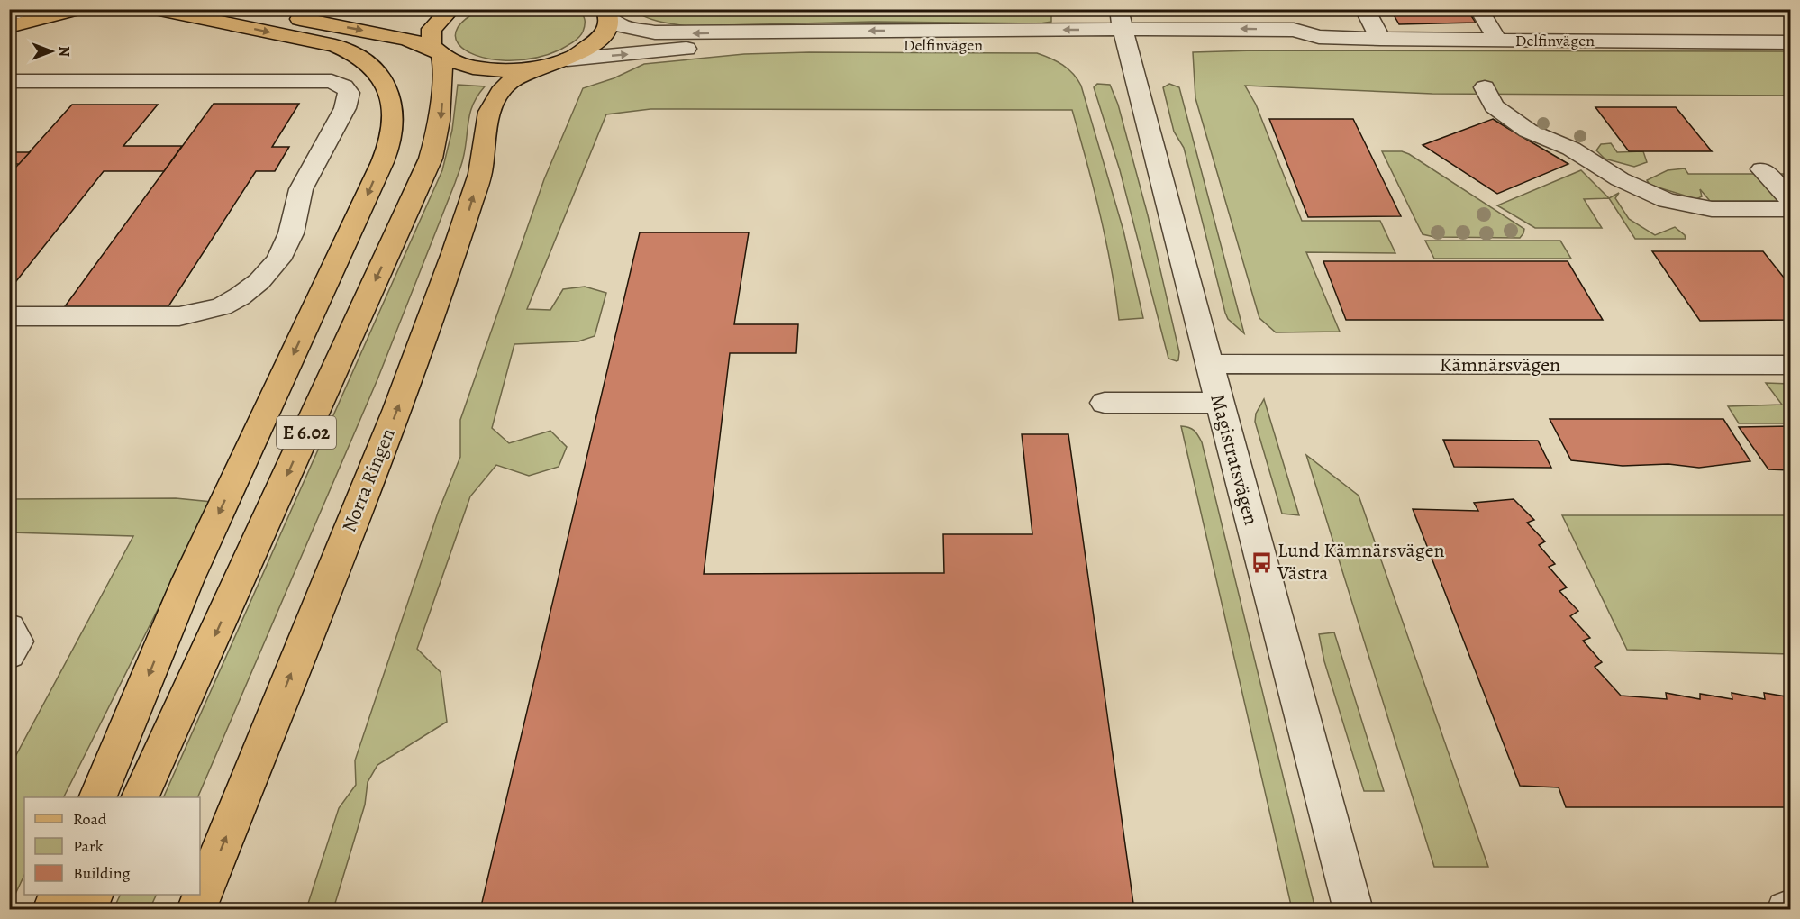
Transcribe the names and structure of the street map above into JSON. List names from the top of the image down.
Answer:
{
  "streets": {
    "main road": ["E 6.02", "Norra Ringen"],
    "street": ["Delfinvägen", "Kämnärsvägen", "Magistratsvägen"]
  },
  "crossings": [
    ["Delfinvägen", "Magistratsvägen"],
    ["Delfinvägen", "Norra Ringen"],
    ["Kämnärsvägen", "Magistratsvägen"],
    ["E 6.02", "Norra Ringen"]
  ],
  "places": {
    "bus stop": ["Lund Kämnärsvägen Västra"]
  },
  "legend": ["Road", "Park", "Building"],
  "north": "right"
}
